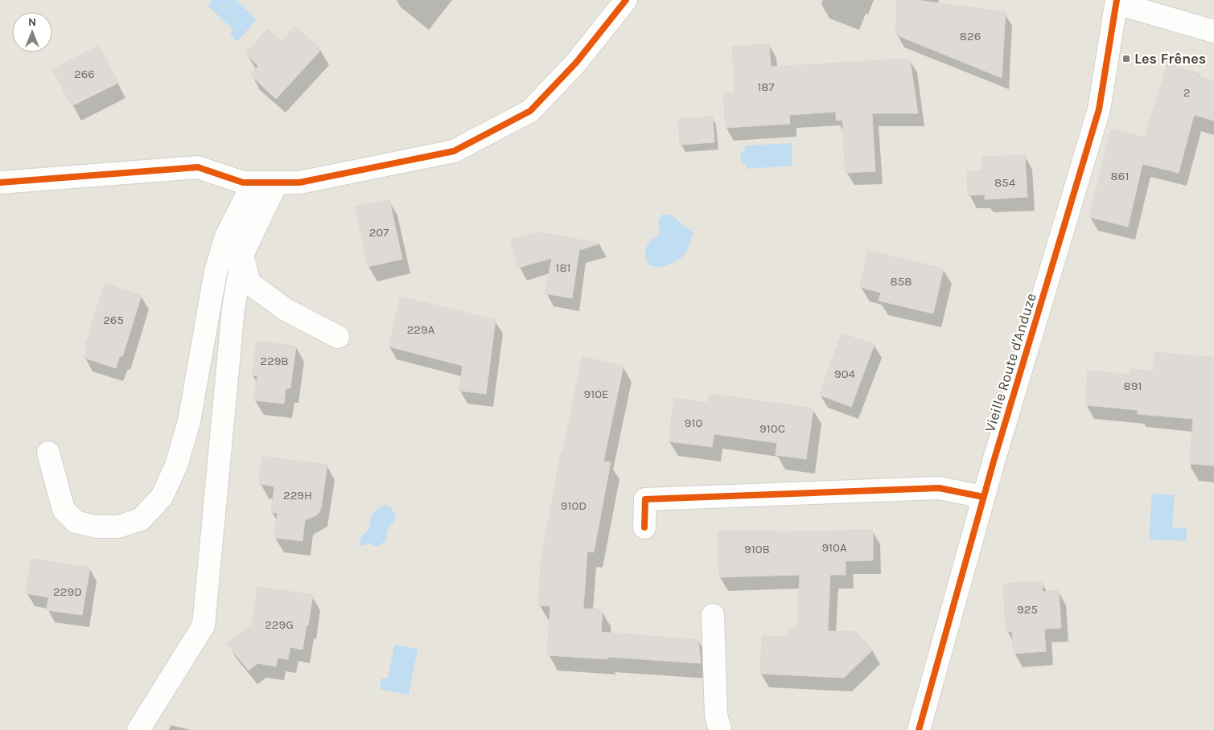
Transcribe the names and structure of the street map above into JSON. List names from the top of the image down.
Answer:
{
  "streets": {
    "street": ["Vieille Route d'Anduze"]
  },
  "places": {
    "transit": ["Les Frênes"]
  },
  "house_numbers": [
    "826",
    "266",
    "187",
    "2",
    "861",
    "854",
    "207",
    "181",
    "858",
    "265",
    "229A",
    "229B",
    "904",
    "891",
    "910E",
    "910",
    "910C",
    "229H",
    "910D",
    "910A",
    "910B",
    "229D",
    "925",
    "229G"
  ],
  "north": "top"
}
